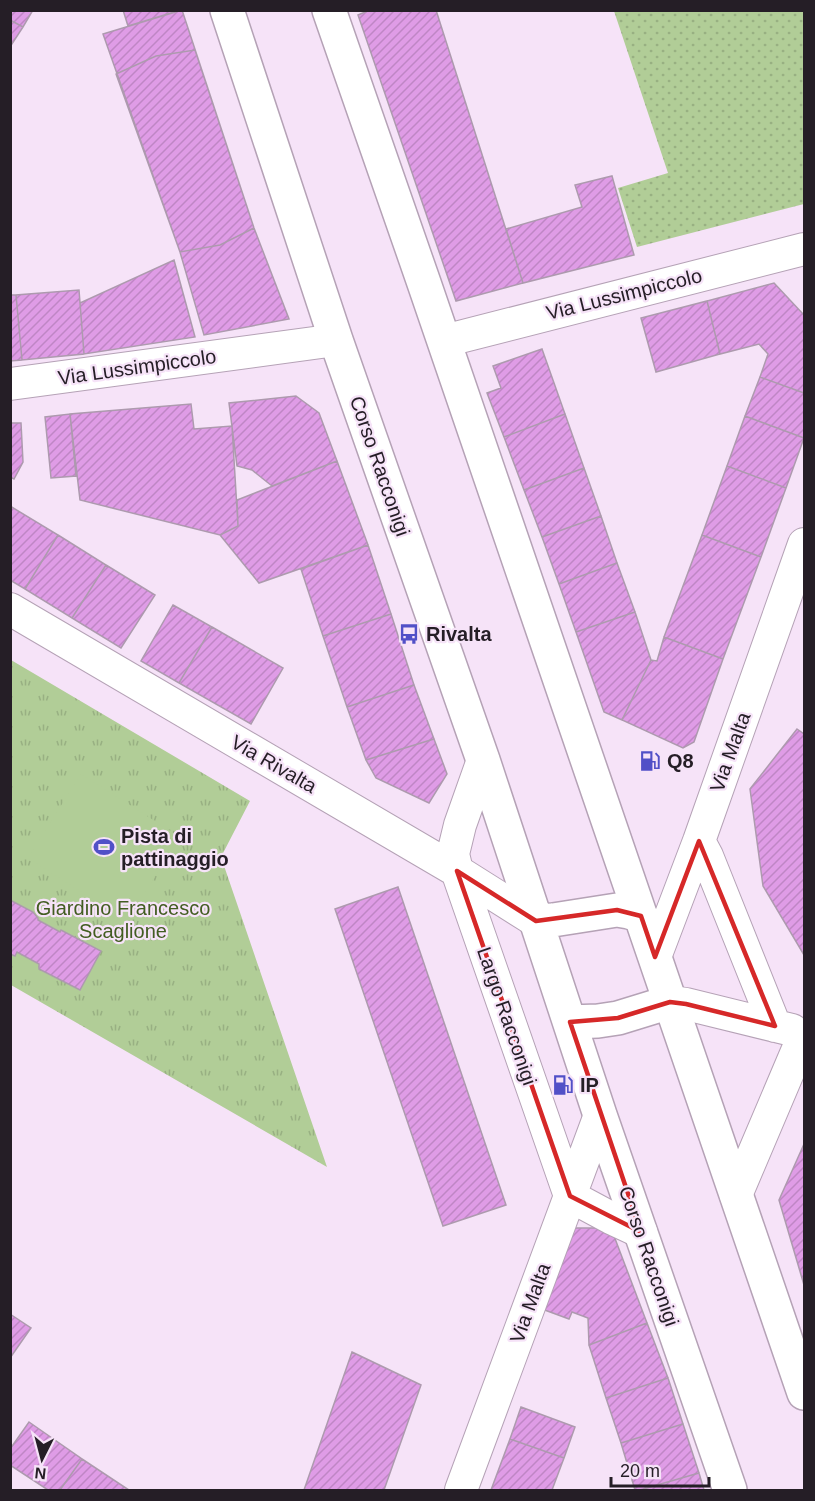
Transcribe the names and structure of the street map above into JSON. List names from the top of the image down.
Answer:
{
  "streets": {
    "street": [
      "Via Lussimpiccolo",
      "Corso Racconigi",
      "Via Malta",
      "Via Rivalta",
      "Largo Racconigi"
    ]
  },
  "crossings": [
    ["Via Lussimpiccolo", "Corso Racconigi"],
    ["Corso Racconigi", "Via Malta"],
    ["Corso Racconigi", "Via Rivalta"],
    ["Corso Racconigi", "Largo Racconigi"],
    ["Via Malta", "Largo Racconigi"],
    ["Via Rivalta", "Largo Racconigi"]
  ],
  "parks": ["Giardino Francesco Scaglione"],
  "places": {
    "bus stop": ["Rivalta"],
    "fuel station": ["Q8", "IP"],
    "sports": ["Pista di pattinaggio"]
  },
  "scale_bar": "20 m",
  "north": "bottom"
}
